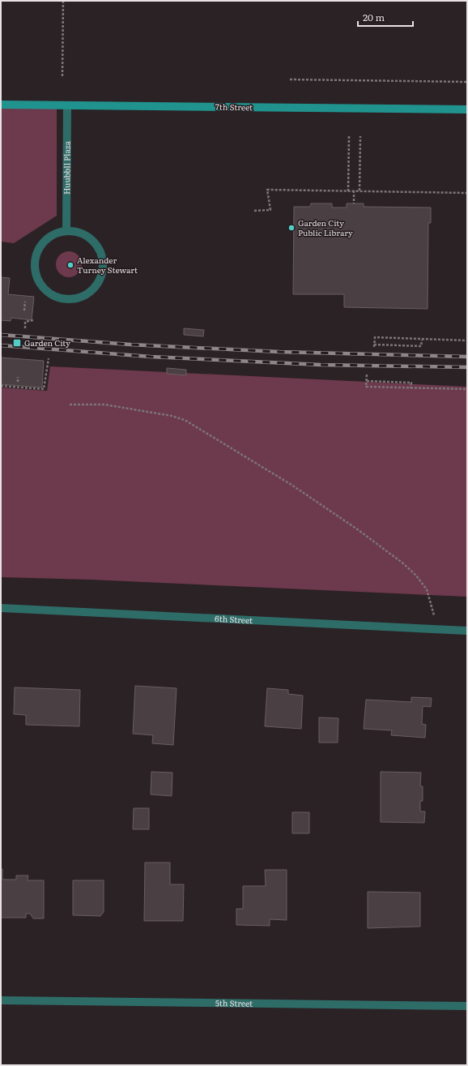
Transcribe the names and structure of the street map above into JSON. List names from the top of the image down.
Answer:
{
  "streets": {
    "street": [
      "7th Street",
      "Huubbll Plaza",
      "6th Street",
      "5th Street"
    ]
  },
  "crossings": [
    ["7th Street", "Huubbll Plaza"]
  ],
  "places": {
    "other": ["Garden City Public Library", "Alexander Turney Stewart"],
    "transit": ["Garden City"]
  },
  "scale_bar": "20 m"
}
